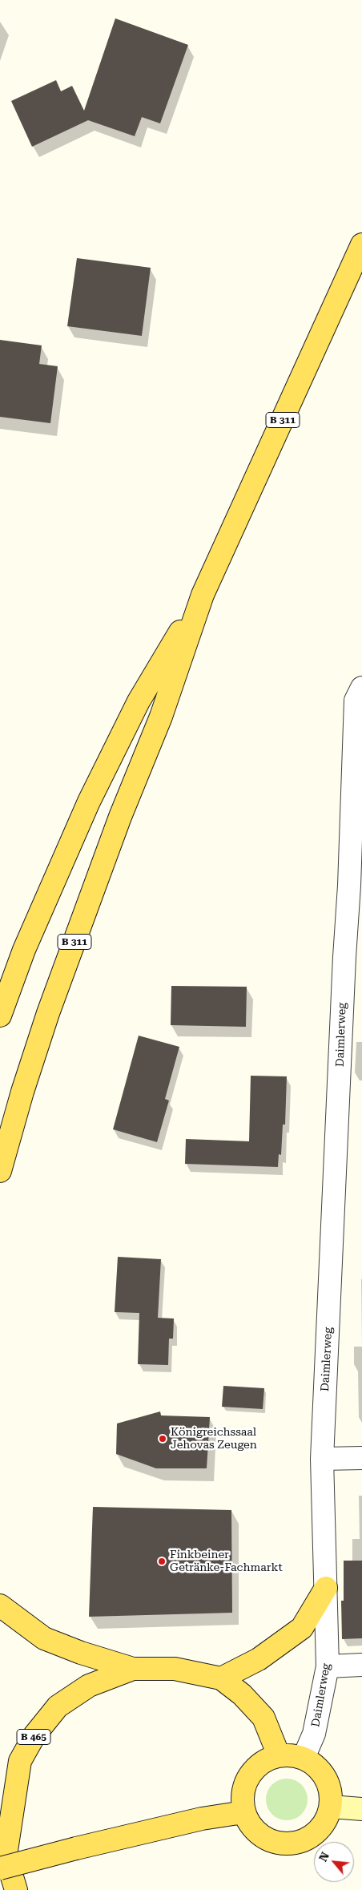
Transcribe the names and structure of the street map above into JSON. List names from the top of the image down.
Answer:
{
  "streets": {
    "main road": ["B 311", "B 465"],
    "street": ["Daimlerweg"]
  },
  "crossings": [
    ["Daimlerweg", "B 465"]
  ],
  "places": ["Königreichssaal Jehovas Zeugen", "Finkbeiner Getränke-Fachmarkt"],
  "north": "top left"
}
